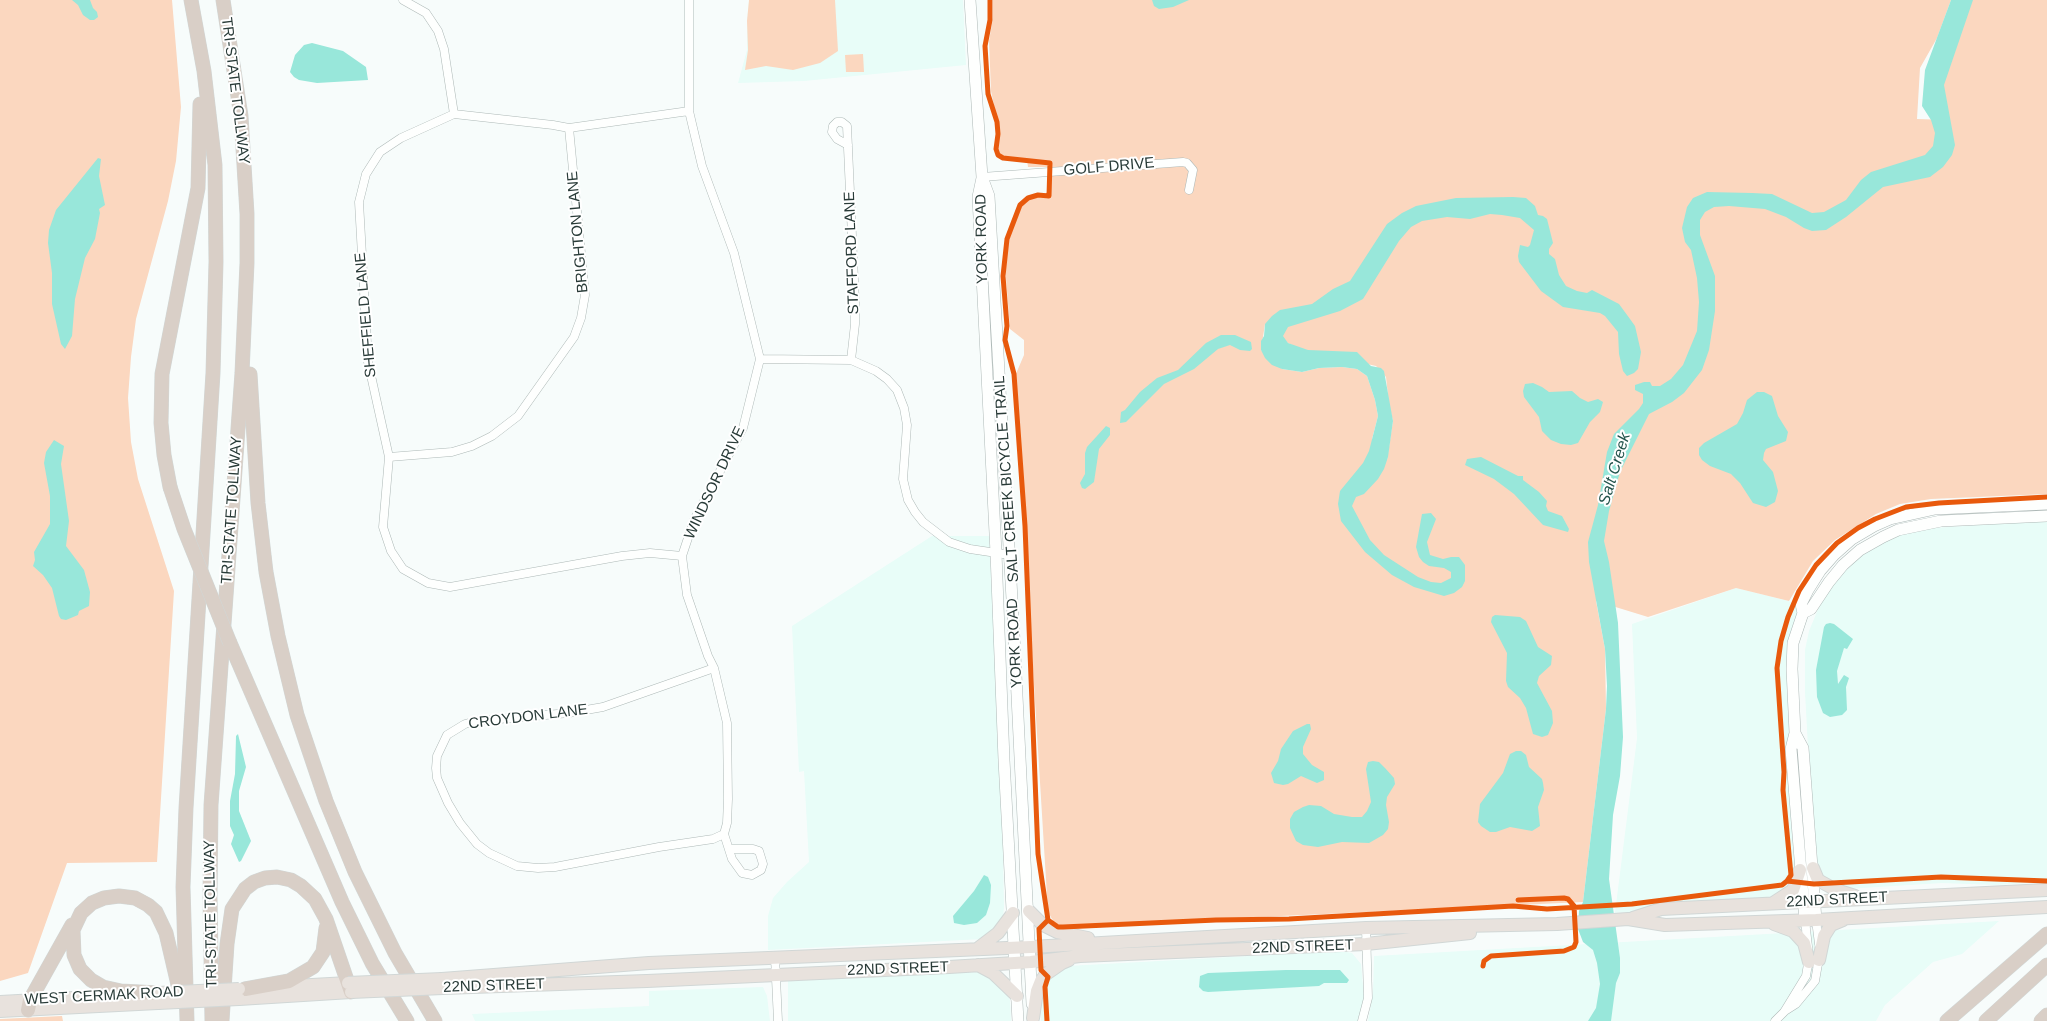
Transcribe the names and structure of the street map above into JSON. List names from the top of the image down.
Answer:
{
  "streets": {
    "highway": ["TRI-STATE TOLLWAY"],
    "main road": ["YORK ROAD", "22ND STREET", "WEST CERMAK ROAD"],
    "street": [
      "GOLF DRIVE",
      "BRIGHTON LANE",
      "STAFFORD LANE",
      "SHEFFIELD LANE",
      "WINDSOR DRIVE",
      "CROYDON LANE"
    ],
    "cycle path": ["SALT CREEK BICYCLE TRAIL"]
  },
  "crossings": [
    ["GOLF DRIVE", "YORK ROAD"],
    ["BRIGHTON LANE", "SHEFFIELD LANE"],
    ["YORK ROAD", "22ND STREET"],
    ["SHEFFIELD LANE", "WINDSOR DRIVE"],
    ["WINDSOR DRIVE", "CROYDON LANE"],
    ["22ND STREET", "WEST CERMAK ROAD"]
  ],
  "water": ["Salt Creek"]
}
